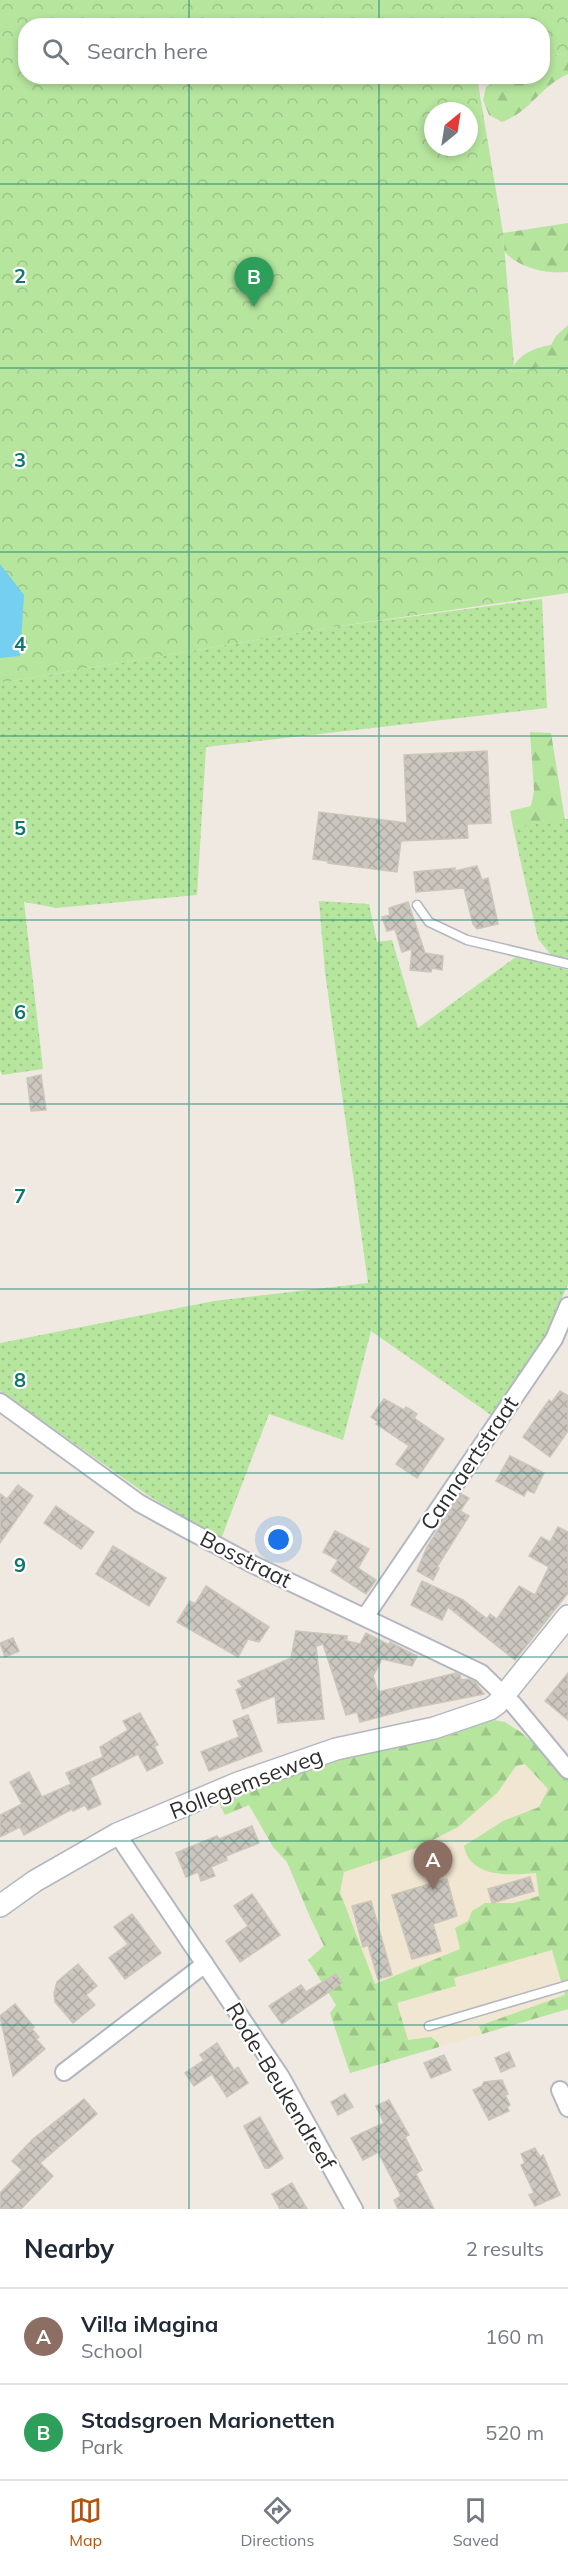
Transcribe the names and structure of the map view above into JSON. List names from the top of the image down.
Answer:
{
  "streets": {
    "street": [
      "Cannaertstraat",
      "Bosstraat",
      "Rollegemseweg",
      "Rode-Beukendreef"
    ]
  },
  "crossings": [
    ["Cannaertstraat", "Bosstraat"],
    ["Bosstraat", "Rollegemseweg"],
    ["Rollegemseweg", "Rode-Beukendreef"]
  ],
  "north": "top right",
  "page": {
    "search": "Search here",
    "pins": ["B", "A"],
    "heading": ["Nearby", "2 results"],
    "list": [
      {
        "mark": "A",
        "name": "Vil!a iMagina",
        "note": "School",
        "value": "160 m"
      },
      {
        "mark": "B",
        "name": "Stadsgroen Marionetten",
        "note": "Park",
        "value": "520 m"
      }
    ],
    "nav": ["Map", "Directions", "Saved"]
  },
  "grid": {
    "rows": [
      "2",
      "3",
      "4",
      "5",
      "6",
      "7",
      "8",
      "9"
    ]
  }
}
